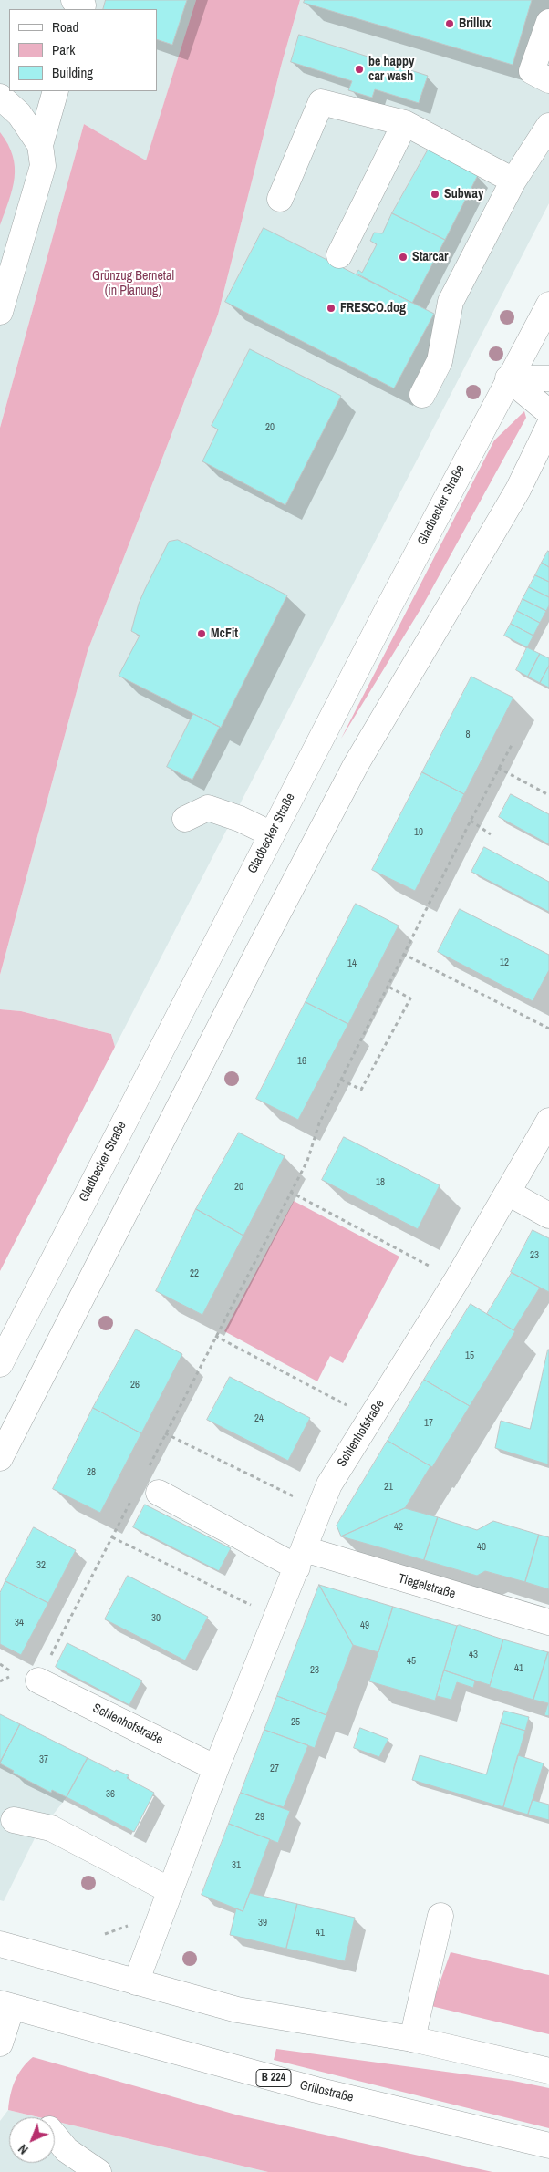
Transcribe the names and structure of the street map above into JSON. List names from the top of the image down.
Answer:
{
  "streets": {
    "main road": [
      "Gladbecker Straße",
      "Schlenhofstraße",
      "Tiegelstraße",
      "B 224",
      "Grillostraße"
    ]
  },
  "crossings": [
    ["Schlenhofstraße", "Tiegelstraße"]
  ],
  "parks": ["Grünzug Bernetal (in Planung)"],
  "places": [
    "Brillux",
    "be happy car wash",
    "Subway",
    "Starcar",
    "FRESCO.dog",
    "McFit"
  ],
  "house_numbers": [
    "20",
    "8",
    "10",
    "12",
    "14",
    "16",
    "18",
    "20",
    "23",
    "22",
    "15",
    "26",
    "24",
    "17",
    "28",
    "21",
    "42",
    "40",
    "32",
    "30",
    "34",
    "49",
    "43",
    "45",
    "41",
    "23",
    "25",
    "37",
    "27",
    "36",
    "29",
    "31",
    "39",
    "41"
  ],
  "legend": ["Road", "Park", "Building"],
  "north": "bottom left"
}
